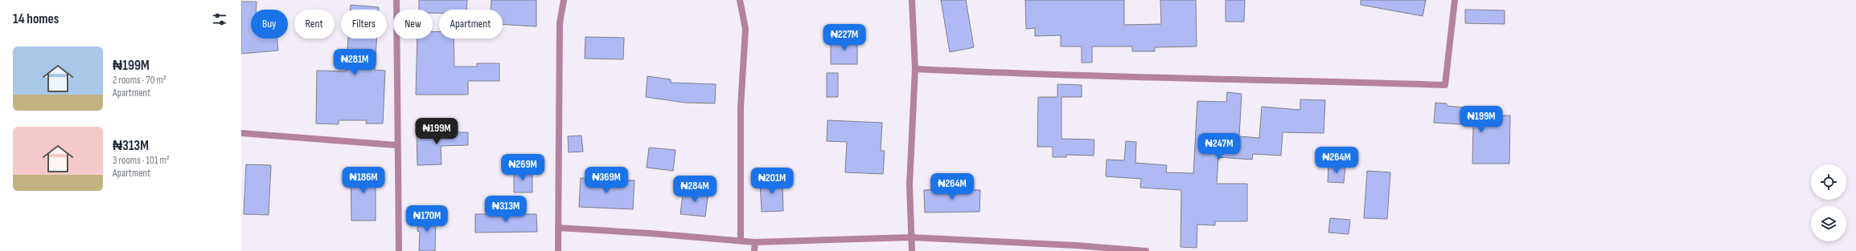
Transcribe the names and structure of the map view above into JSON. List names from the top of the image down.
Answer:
{
  "page": {
    "heading": "14 homes",
    "chip": [
      "Buy",
      "Rent",
      "Filters",
      "New",
      "Apartment"
    ],
    "price": [
      "₦227M",
      "₦281M",
      "₦199M",
      "₦199M",
      "₦247M",
      "₦264M",
      "₦269M",
      "₦186M",
      "₦369M",
      "₦201M",
      "₦264M",
      "₦284M",
      "₦313M",
      "₦170M"
    ],
    "list": [
      {
        "name": "₦199M",
        "note": "2 rooms · 70 m² · Apartment"
      },
      {
        "name": "₦313M",
        "note": "3 rooms · 101 m² · Apartment"
      }
    ]
  }
}
